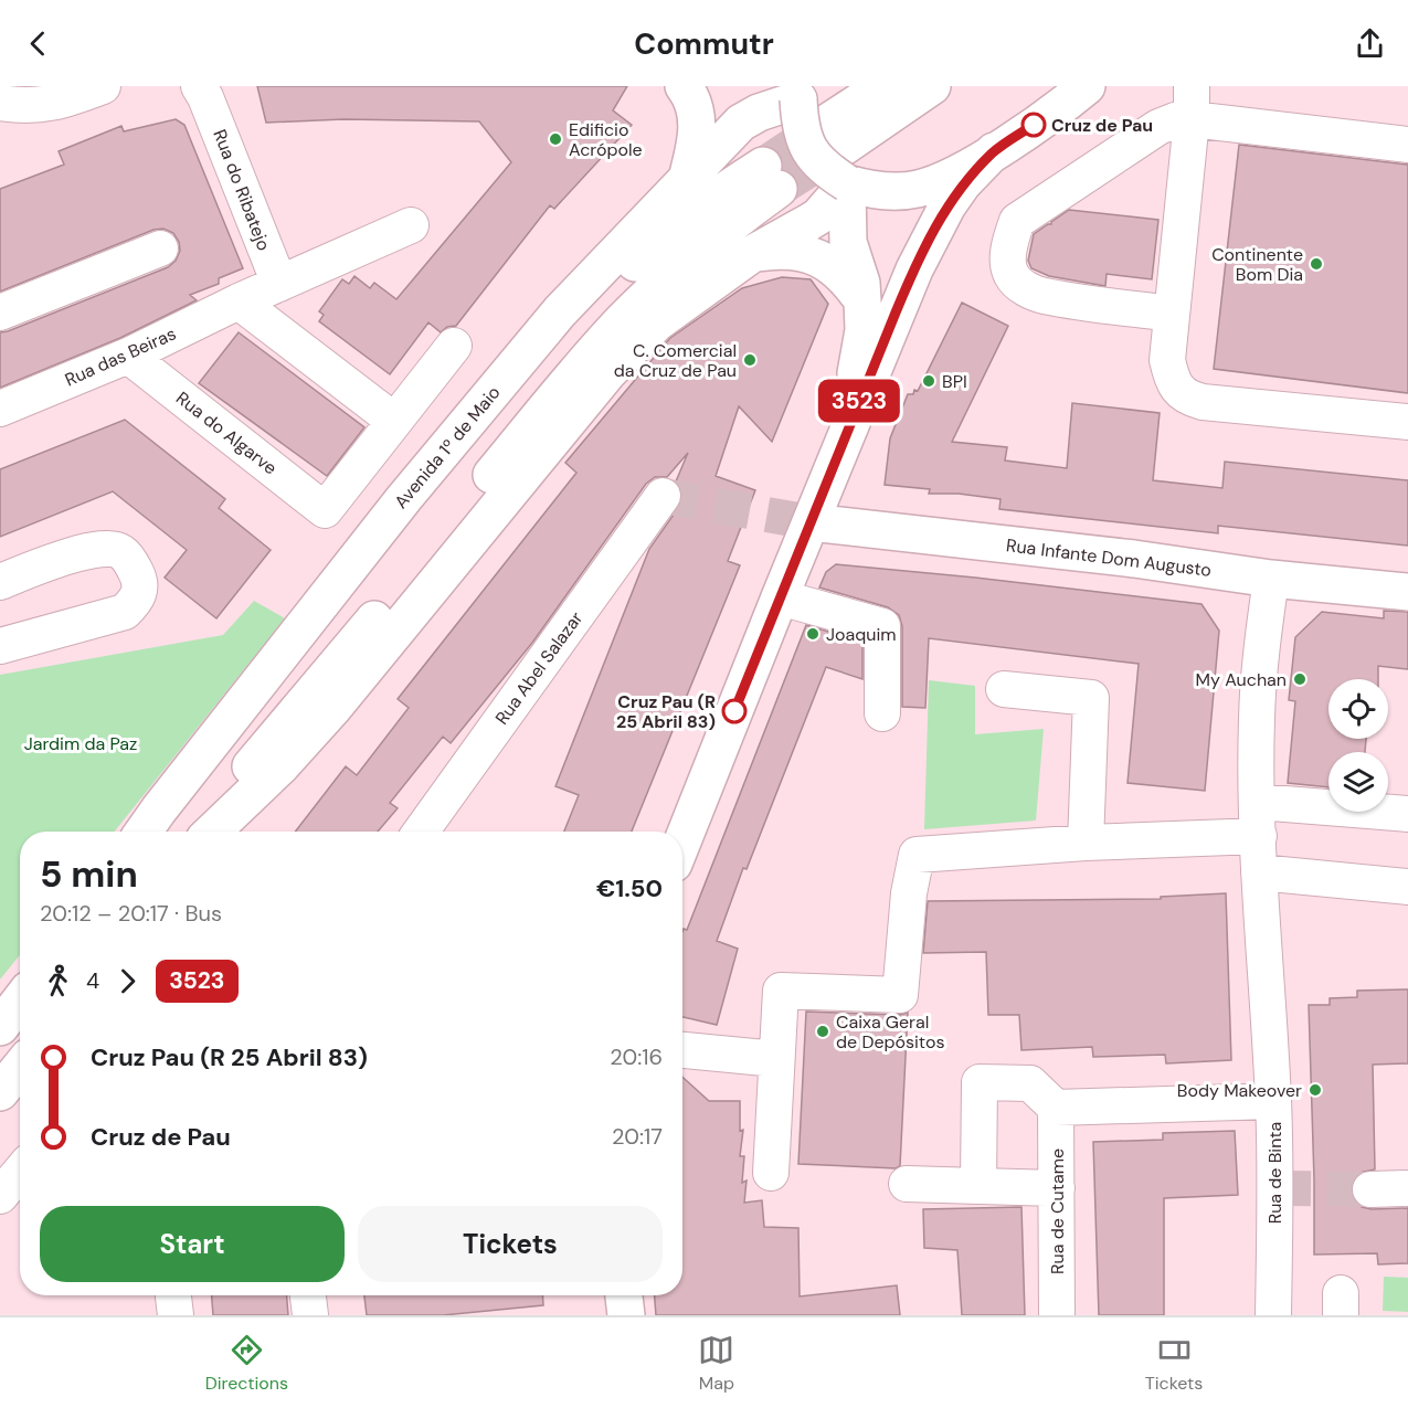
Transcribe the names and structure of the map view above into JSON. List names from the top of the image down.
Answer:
{
  "streets": {
    "main road": ["Avenida 1º de Maio", "Rua Infante Dom Augusto"],
    "street": [
      "Rua do Ribatejo",
      "Rua das Beiras",
      "Rua do Algarve",
      "Rua Abel Salazar",
      "Rua de Binta",
      "Rua de Cutame"
    ]
  },
  "crossings": [
    ["Rua do Ribatejo", "Rua das Beiras"],
    ["Rua das Beiras", "Rua do Algarve"],
    ["Rua Infante Dom Augusto", "Rua de Binta"]
  ],
  "parks": ["Jardim da Paz"],
  "places": [
    "Cruz de Pau",
    "Edificio Acrópole",
    "Continente Bom Dia",
    "C. Comercial da Cruz de Pau",
    "BPI",
    "Joaquim",
    "My Auchan",
    "Cruz Pau (R 25 Abril 83)",
    "Caixa Geral de Depósitos",
    "Body Makeover"
  ],
  "lines": ["bus line 3523"],
  "page": {
    "header": "Commutr",
    "on_map": "3523",
    "heading": ["5 min", "20:12 – 20:17 · Bus", "€1.50"],
    "legs": ["4", "3523"],
    "list": [
      {
        "name": "Cruz Pau (R 25 Abril 83)",
        "value": "20:16"
      },
      {
        "name": "Cruz de Pau",
        "value": "20:17"
      }
    ],
    "buttons": ["Start", "Tickets"],
    "tabs": ["Directions", "Map", "Tickets"]
  }
}
